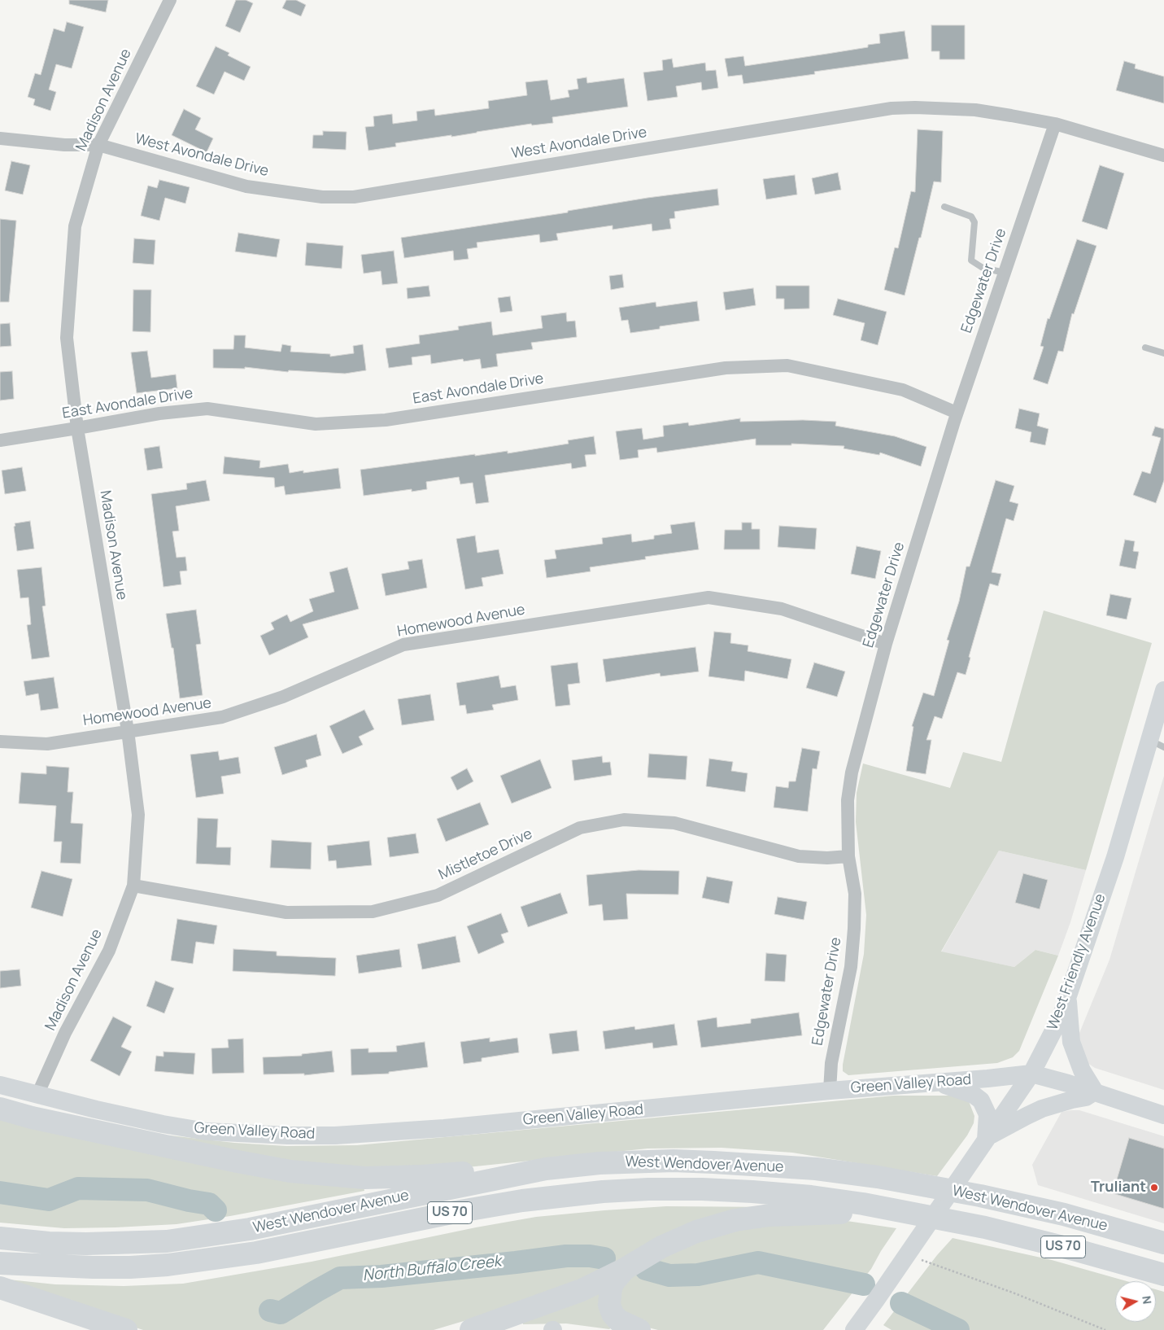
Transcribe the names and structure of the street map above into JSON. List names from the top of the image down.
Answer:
{
  "streets": {
    "highway": ["West Wendover Avenue", "US 70"],
    "main road": ["West Friendly Avenue", "Green Valley Road"],
    "street": [
      "Madison Avenue",
      "West Avondale Drive",
      "Edgewater Drive",
      "East Avondale Drive",
      "Homewood Avenue",
      "Mistletoe Drive"
    ]
  },
  "crossings": [
    ["Madison Avenue", "West Avondale Drive"],
    ["Madison Avenue", "East Avondale Drive"],
    ["Madison Avenue", "Homewood Avenue"],
    ["Madison Avenue", "Mistletoe Drive"],
    ["Madison Avenue", "Green Valley Road"],
    ["West Avondale Drive", "Edgewater Drive"],
    ["Edgewater Drive", "East Avondale Drive"],
    ["Edgewater Drive", "Homewood Avenue"],
    ["Edgewater Drive", "Mistletoe Drive"],
    ["Edgewater Drive", "Green Valley Road"],
    ["West Friendly Avenue", "Green Valley Road"]
  ],
  "water": ["North Buffalo Creek"],
  "places": ["Truliant"],
  "north": "right"
}
